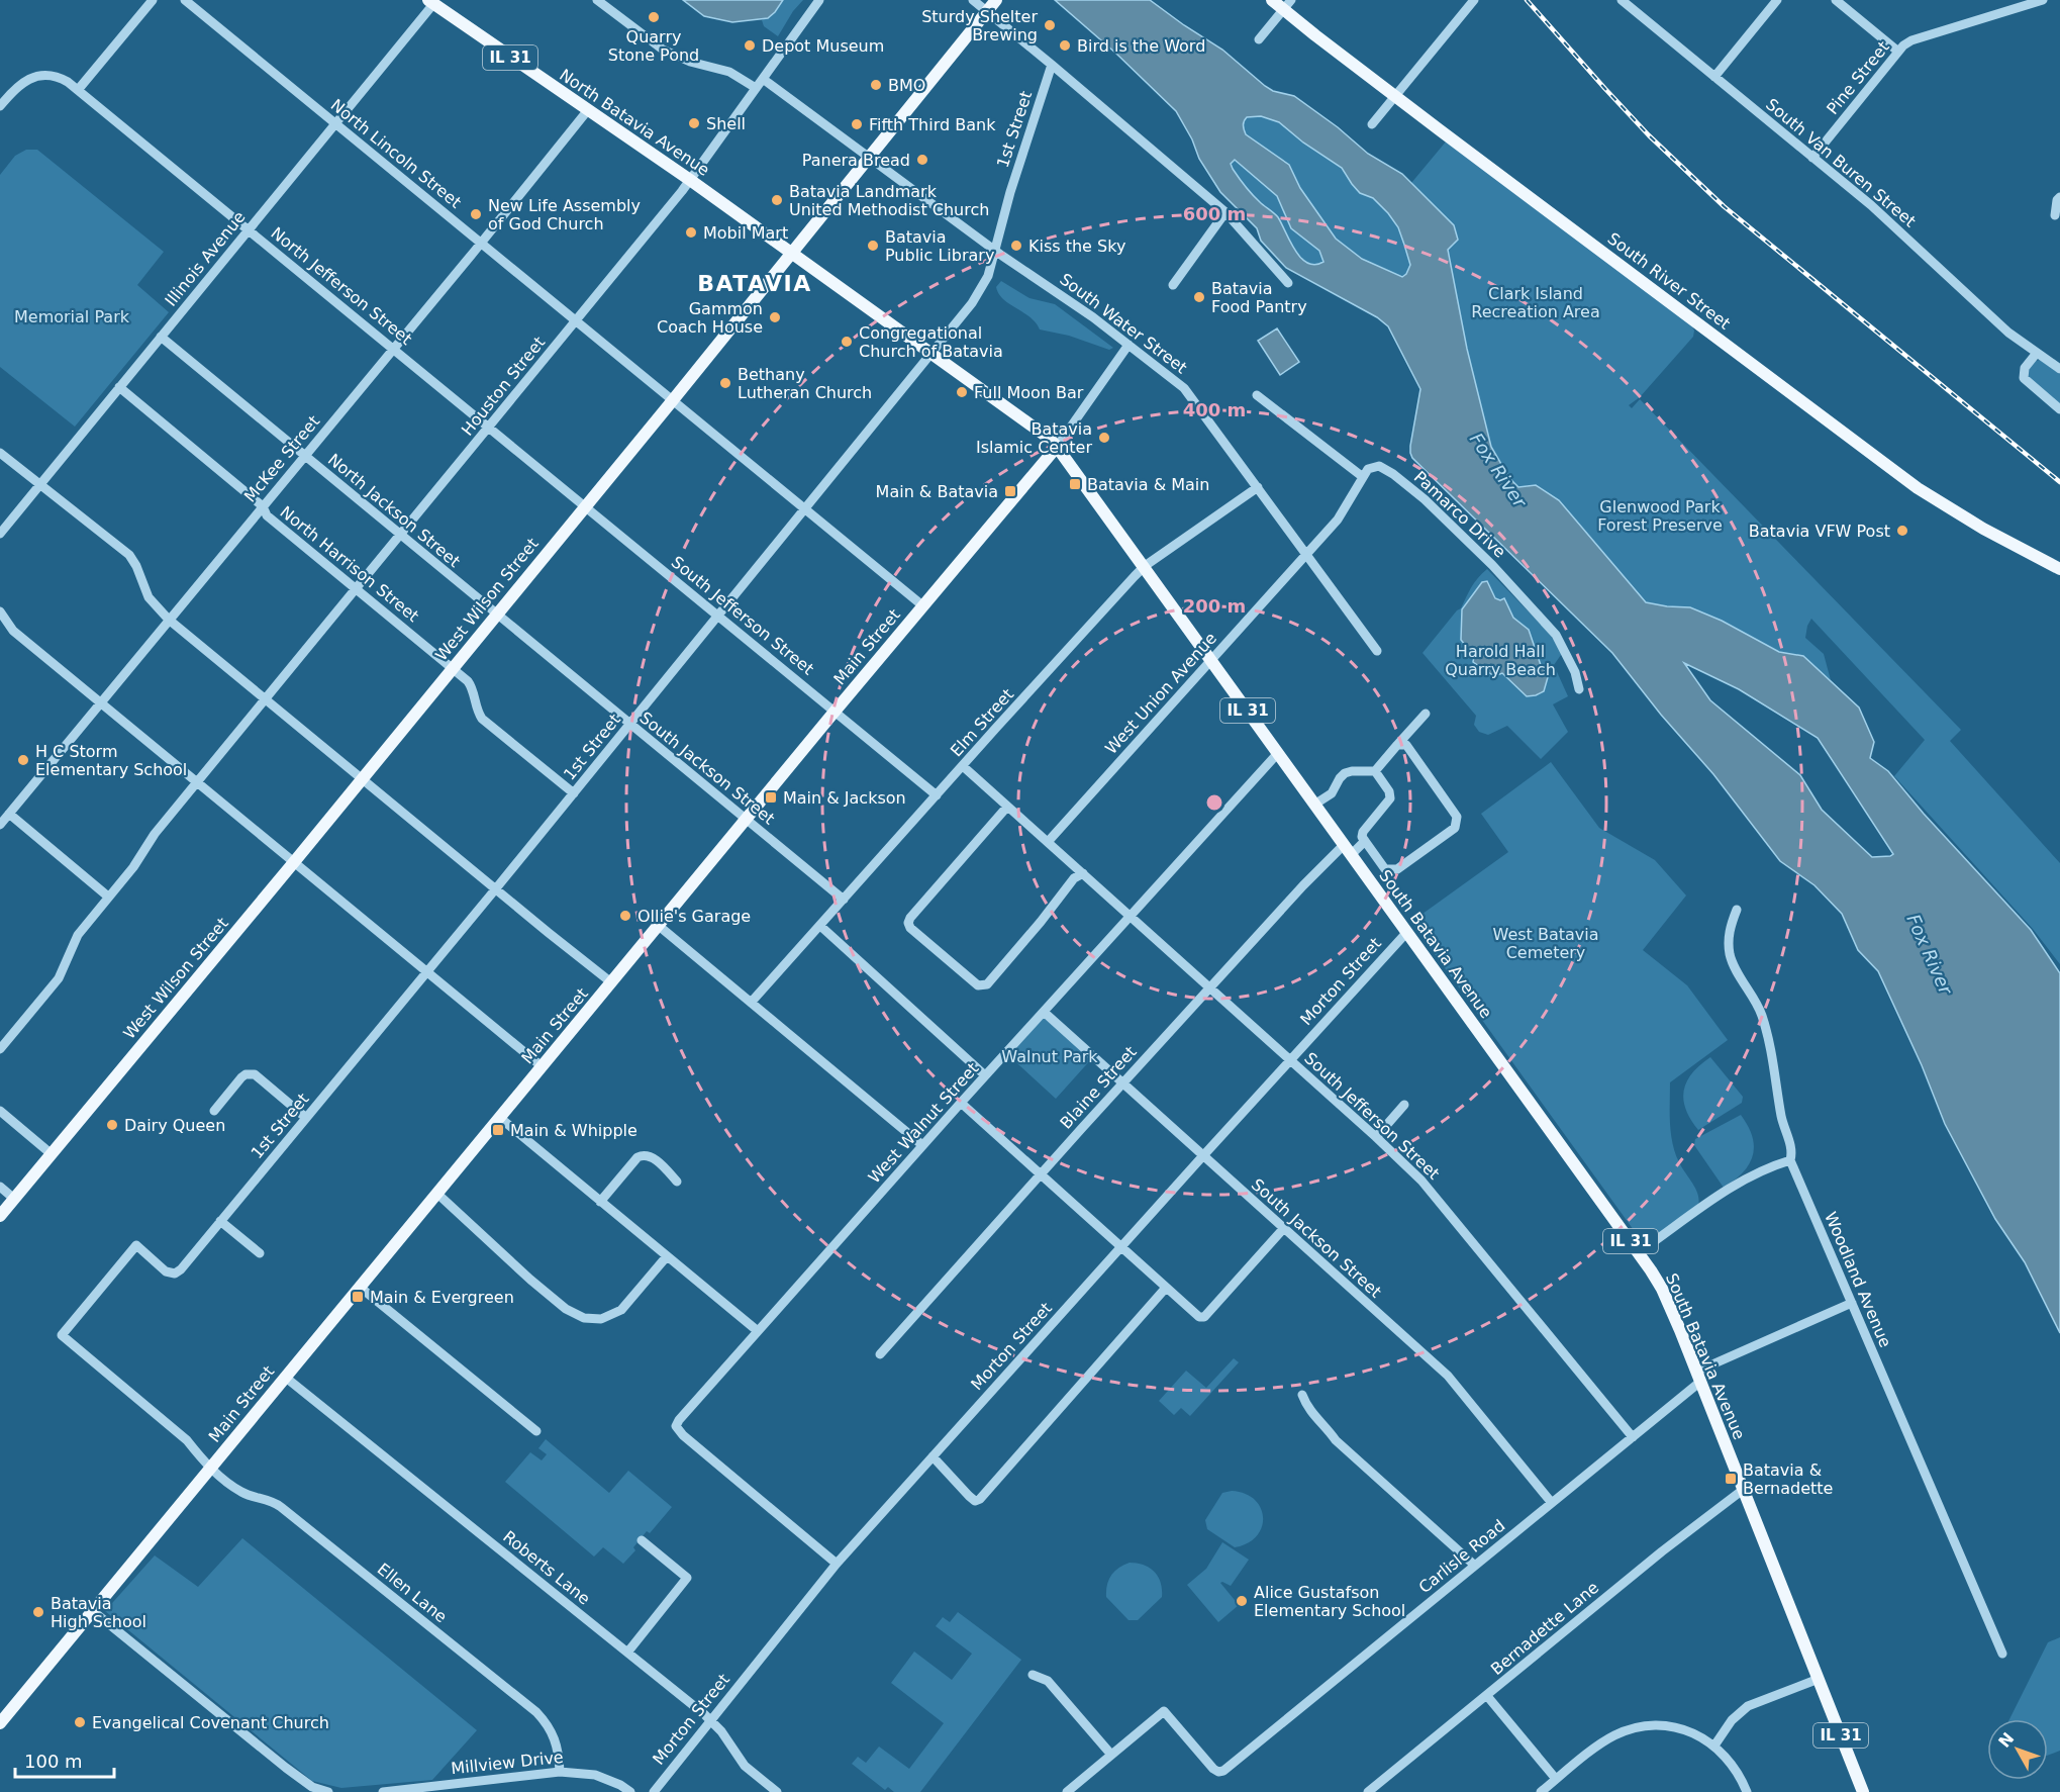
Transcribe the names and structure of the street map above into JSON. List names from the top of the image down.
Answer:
{
  "streets": {
    "main road": [
      "IL 31",
      "North Batavia Avenue",
      "South River Street",
      "West Wilson Street",
      "Main Street",
      "South Batavia Avenue"
    ],
    "street": [
      "Pine Street",
      "1st Street",
      "North Lincoln Street",
      "South Van Buren Street",
      "Illinois Avenue",
      "North Jefferson Street",
      "South Water Street",
      "Houston Street",
      "McKee Street",
      "North Jackson Street",
      "Pamarco Drive",
      "North Harrison Street",
      "South Jefferson Street",
      "West Union Avenue",
      "Elm Street",
      "South Jackson Street",
      "Morton Street",
      "Blaine Street",
      "West Walnut Street",
      "Woodland Avenue",
      "Carlisle Road",
      "Roberts Lane",
      "Ellen Lane",
      "Bernadette Lane",
      "Millview Drive"
    ]
  },
  "crossings": [
    ["Pine Street", "South Van Buren Street"],
    ["North Batavia Avenue", "Illinois Avenue"],
    ["North Batavia Avenue", "Houston Street"],
    ["North Batavia Avenue", "McKee Street"],
    ["North Batavia Avenue", "West Wilson Street"],
    ["North Batavia Avenue", "South Batavia Avenue"],
    ["1st Street", "North Lincoln Street"],
    ["1st Street", "South Water Street"],
    ["1st Street", "North Harrison Street"],
    ["1st Street", "South Jefferson Street"],
    ["1st Street", "South Jackson Street"],
    ["1st Street", "South Batavia Avenue"],
    ["1st Street", "Ellen Lane"],
    ["North Lincoln Street", "Illinois Avenue"],
    ["North Lincoln Street", "Houston Street"],
    ["North Lincoln Street", "McKee Street"],
    ["North Lincoln Street", "West Wilson Street"],
    ["North Lincoln Street", "Main Street"],
    ["Illinois Avenue", "North Jefferson Street"],
    ["Illinois Avenue", "North Jackson Street"],
    ["Illinois Avenue", "North Harrison Street"],
    ["North Jefferson Street", "Houston Street"],
    ["North Jefferson Street", "McKee Street"],
    ["North Jefferson Street", "West Wilson Street"],
    ["North Jefferson Street", "South Jefferson Street"],
    ["South Water Street", "Houston Street"],
    ["South Water Street", "West Wilson Street"],
    ["South Water Street", "Main Street"],
    ["South Water Street", "West Union Avenue"],
    ["South Water Street", "Elm Street"],
    ["Houston Street", "North Jackson Street"],
    ["Houston Street", "North Harrison Street"],
    ["McKee Street", "North Jackson Street"],
    ["McKee Street", "North Harrison Street"],
    ["North Jackson Street", "West Wilson Street"],
    ["North Jackson Street", "South Jackson Street"],
    ["Pamarco Drive", "West Union Avenue"],
    ["North Harrison Street", "West Wilson Street"],
    ["West Wilson Street", "South Jefferson Street"],
    ["West Wilson Street", "South Jackson Street"],
    ["West Wilson Street", "South Batavia Avenue"],
    ["South Jefferson Street", "Main Street"],
    ["South Jefferson Street", "West Union Avenue"],
    ["South Jefferson Street", "Elm Street"],
    ["South Jefferson Street", "Morton Street"],
    ["South Jefferson Street", "Blaine Street"],
    ["South Jefferson Street", "West Walnut Street"],
    ["South Jefferson Street", "Carlisle Road"],
    ["Main Street", "South Jackson Street"],
    ["Main Street", "South Batavia Avenue"],
    ["Main Street", "Roberts Lane"],
    ["Main Street", "Ellen Lane"],
    ["West Union Avenue", "South Batavia Avenue"],
    ["Elm Street", "South Jackson Street"],
    ["Elm Street", "South Batavia Avenue"],
    ["South Jackson Street", "Morton Street"],
    ["South Jackson Street", "Blaine Street"],
    ["South Jackson Street", "West Walnut Street"],
    ["South Jackson Street", "Carlisle Road"],
    ["South Batavia Avenue", "Morton Street"],
    ["South Batavia Avenue", "Blaine Street"],
    ["South Batavia Avenue", "West Walnut Street"],
    ["South Batavia Avenue", "Carlisle Road"],
    ["South Batavia Avenue", "Bernadette Lane"],
    ["Morton Street", "West Walnut Street"],
    ["Morton Street", "Roberts Lane"],
    ["Woodland Avenue", "Carlisle Road"],
    ["Ellen Lane", "Millview Drive"]
  ],
  "districts": ["BATAVIA"],
  "water": ["Fox River"],
  "parks": [
    "Clark Island Recreation Area",
    "Memorial Park",
    "Glenwood Park Forest Preserve",
    "Harold Hall Quarry Beach",
    "West Batavia Cemetery",
    "Walnut Park"
  ],
  "places": {
    "other": [
      "Quarry Stone Pond",
      "Sturdy Shelter Brewing",
      "Depot Museum",
      "Bird is the Word",
      "BMO",
      "Shell",
      "Fifth Third Bank",
      "Panera Bread",
      "Batavia Landmark United Methodist Church",
      "New Life Assembly of God Church",
      "Mobil Mart",
      "Batavia Public Library",
      "Kiss the Sky",
      "Batavia Food Pantry",
      "Gammon Coach House",
      "Congregational Church of Batavia",
      "Bethany Lutheran Church",
      "Full Moon Bar",
      "Batavia Islamic Center",
      "Batavia VFW Post",
      "H C Storm Elementary School",
      "Ollie's Garage",
      "Dairy Queen",
      "Alice Gustafson Elementary School",
      "Batavia High School",
      "Evangelical Covenant Church"
    ],
    "transit": [
      "Batavia & Main",
      "Main & Batavia",
      "Main & Jackson",
      "Main & Whipple",
      "Main & Evergreen",
      "Batavia & Bernadette"
    ]
  },
  "scale_bar": "100 m",
  "north": "top left",
  "rings": ["600 m", "400 m", "200 m"]
}
